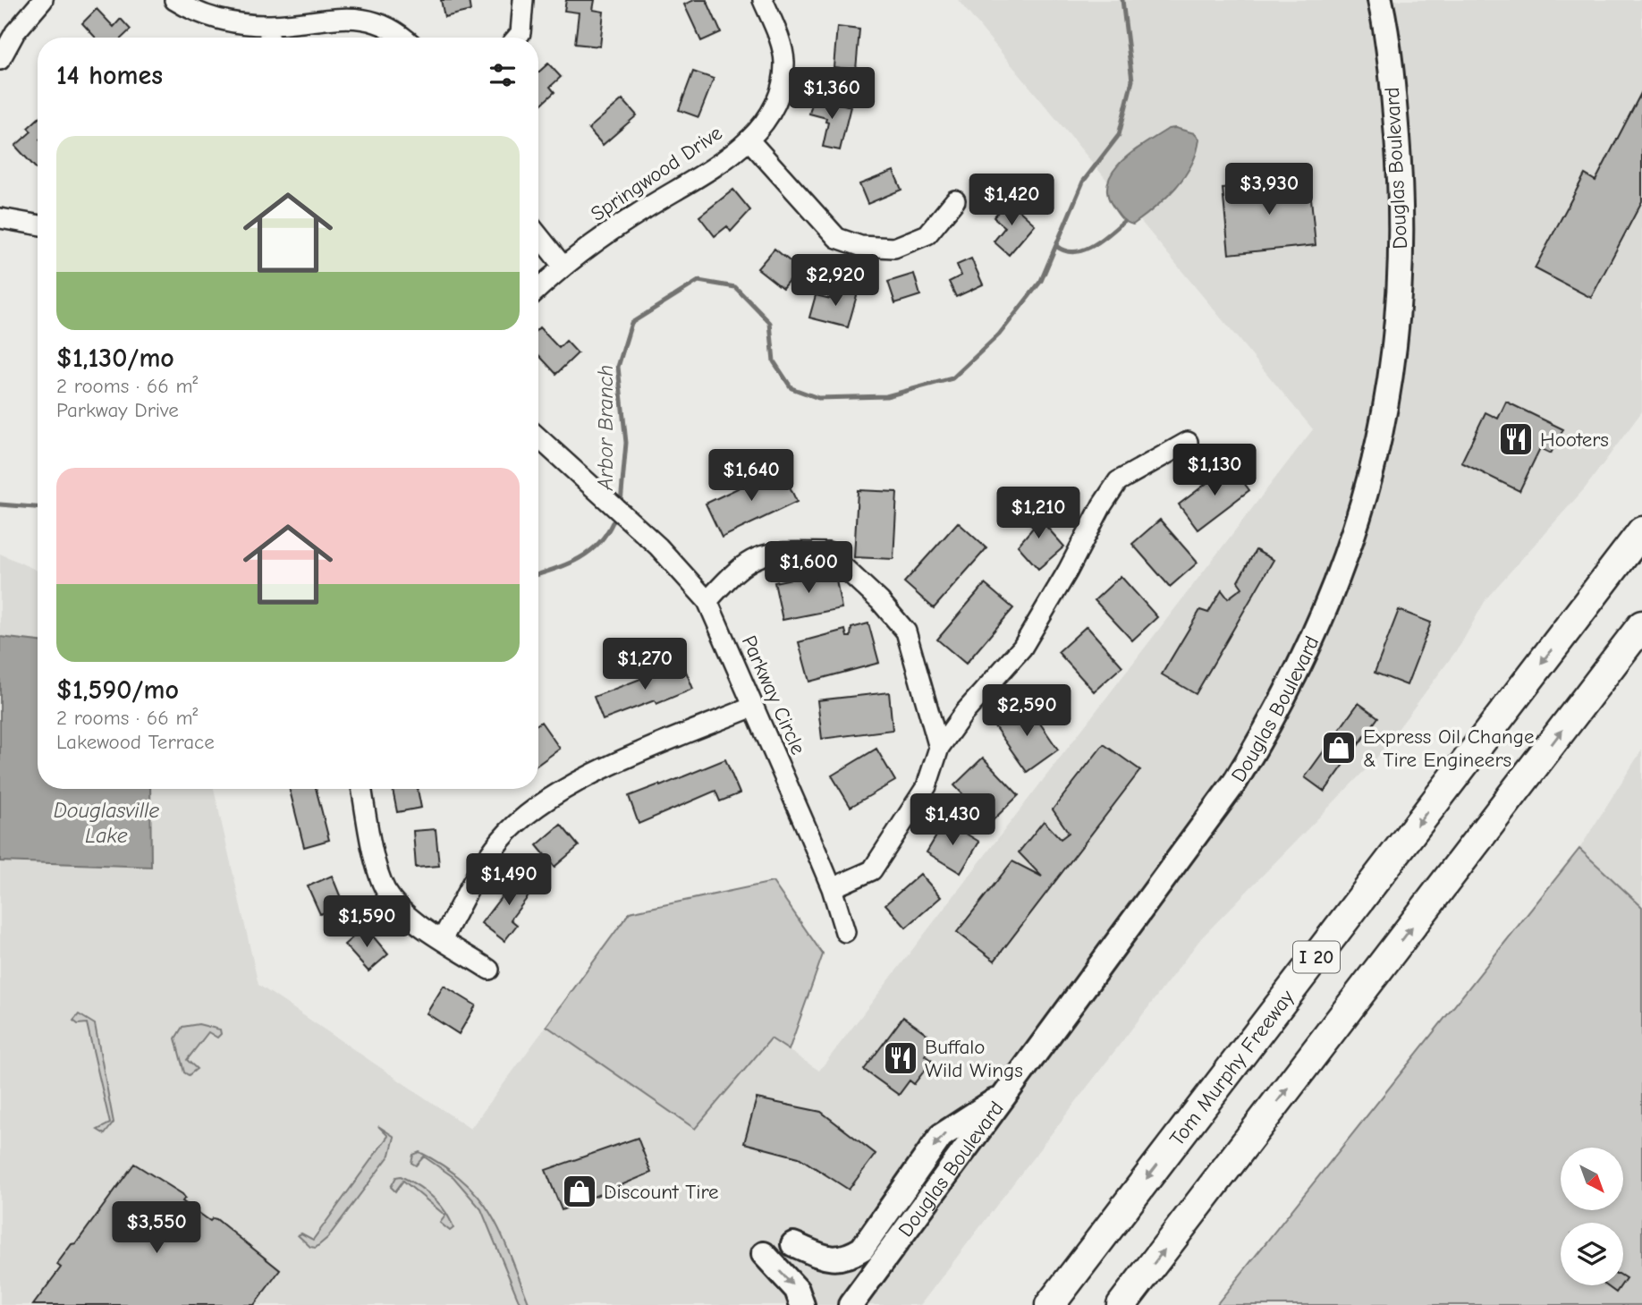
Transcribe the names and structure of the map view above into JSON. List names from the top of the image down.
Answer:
{
  "streets": {
    "highway": ["I 20", "Tom Murphy Freeway"],
    "main road": ["Douglas Boulevard"],
    "street": ["Springwood Drive", "Parkway Circle"]
  },
  "water": ["Arbor Branch", "Douglasville Lake"],
  "places": {
    "restaurant": ["Hooters", "Buffalo Wild Wings"],
    "shop": ["Express Oil Change & Tire Engineers", "Discount Tire"]
  },
  "north": "bottom right",
  "page": {
    "heading": "14 homes",
    "price": [
      "$1,360",
      "$3,930",
      "$1,420",
      "$2,920",
      "$1,130",
      "$1,640",
      "$1,210",
      "$1,600",
      "$1,270",
      "$2,590",
      "$1,430",
      "$1,490",
      "$1,590",
      "$3,550"
    ],
    "list": [
      {
        "name": "$1,130/mo",
        "note": "2 rooms · 66 m² · Parkway Drive"
      },
      {
        "name": "$1,590/mo",
        "note": "2 rooms · 66 m² · Lakewood Terrace"
      }
    ]
  }
}
